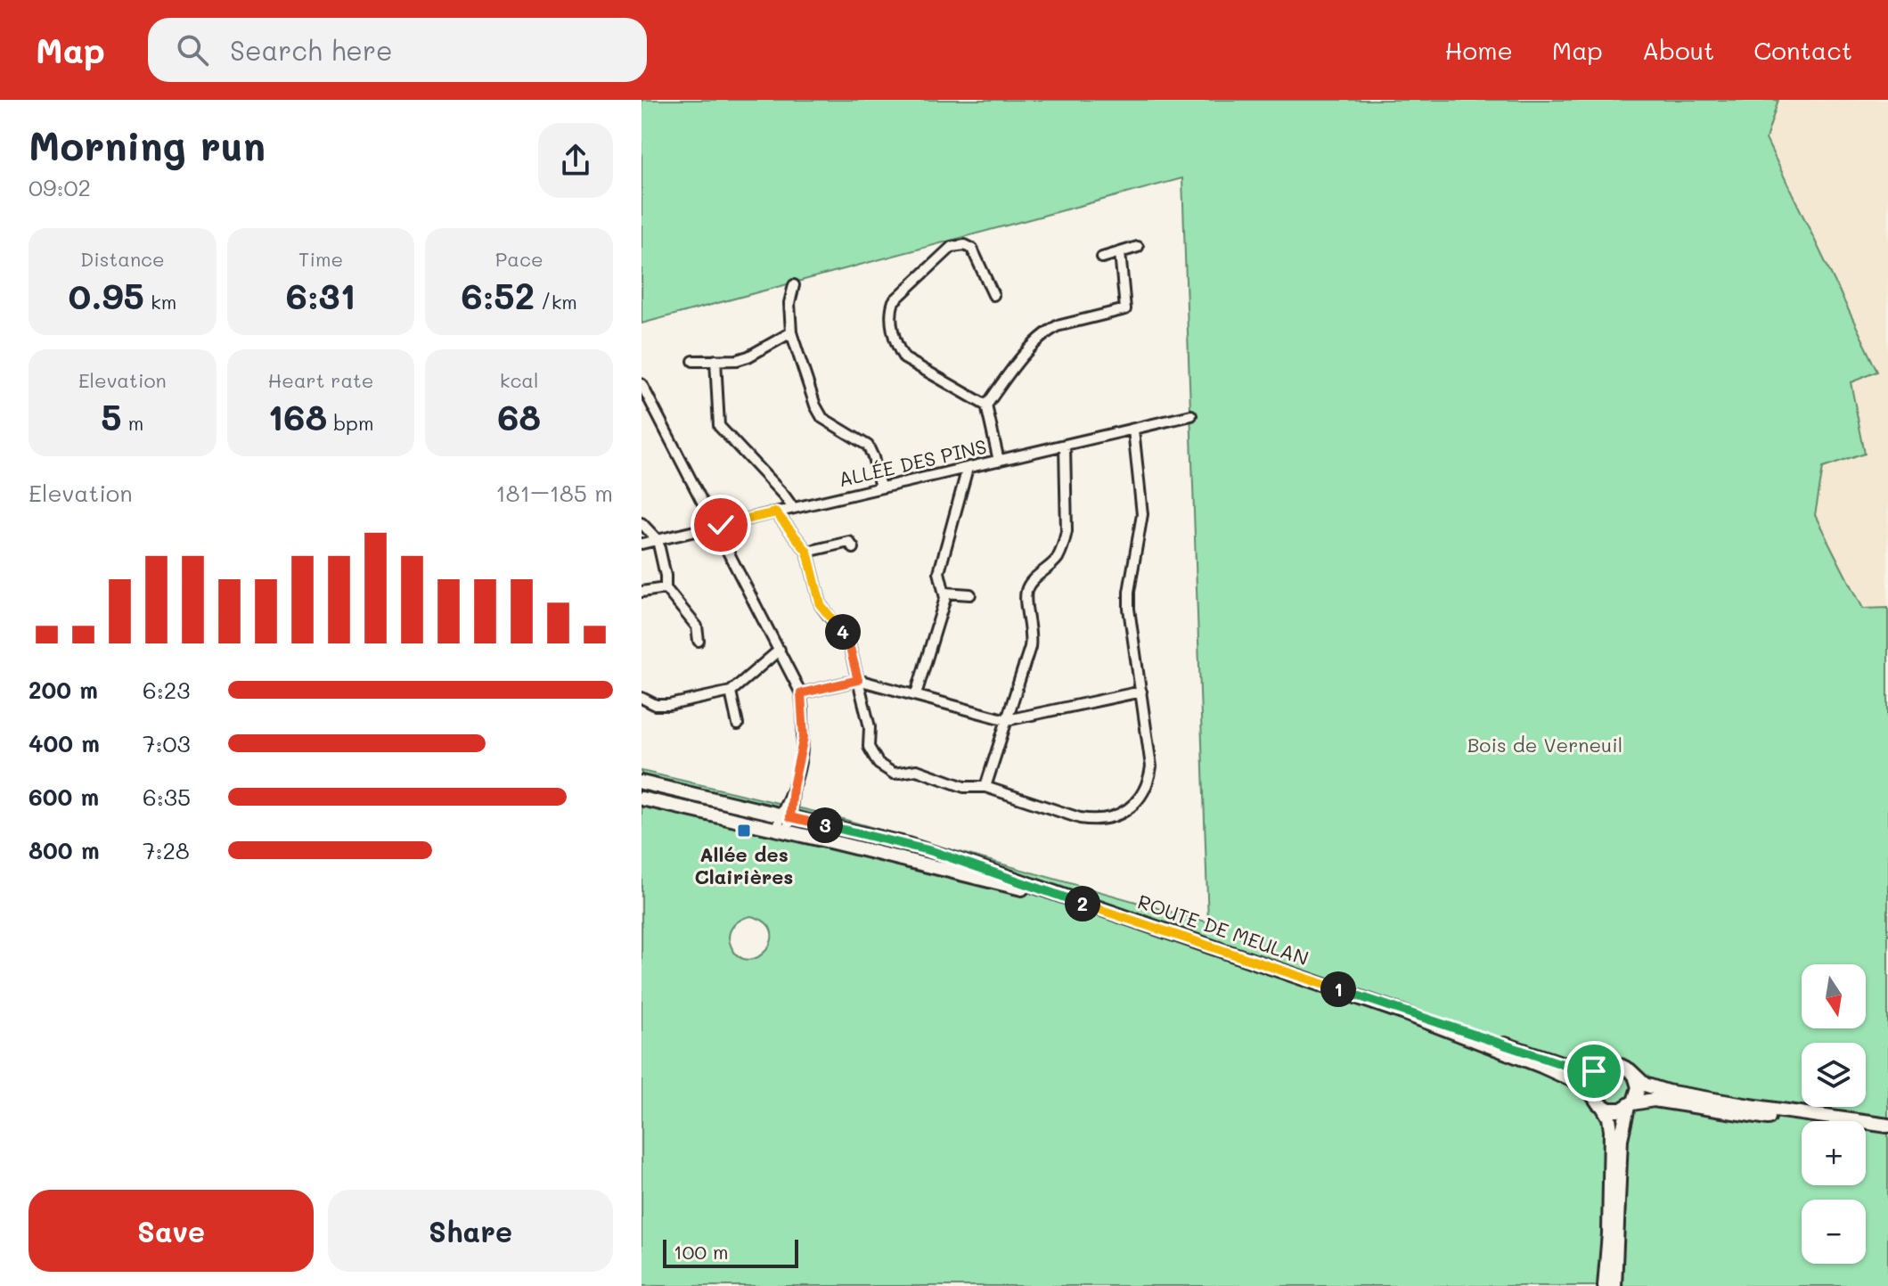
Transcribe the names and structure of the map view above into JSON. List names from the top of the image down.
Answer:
{
  "streets": {
    "main road": ["ROUTE DE MEULAN"],
    "street": ["ALLÉE DES PINS"]
  },
  "parks": ["Bois de Verneuil"],
  "places": {
    "transit": ["Allée des Clairières"]
  },
  "scale_bar": "100 m",
  "north": "bottom",
  "page": {
    "header": "Map",
    "search": "Search here",
    "nav": [
      "Home",
      "Map",
      "About",
      "Contact"
    ],
    "heading": ["Morning run", "09:02"],
    "stats": [
      ["Distance", "0.95 km"],
      ["Time", "6:31"],
      ["Pace", "6:52 /km"],
      ["Elevation", "5 m"],
      ["Heart rate", "168 bpm"],
      ["kcal", "68"]
    ],
    "chart": ["Elevation", "181–185 m"],
    "pins": [
      "4",
      "3",
      "2",
      "1"
    ],
    "list": [
      {
        "name": "200 m",
        "note": "6:23"
      },
      {
        "name": "400 m",
        "note": "7:03"
      },
      {
        "name": "600 m",
        "note": "6:35"
      },
      {
        "name": "800 m",
        "note": "7:28"
      }
    ],
    "map_buttons": ["+", "−"],
    "buttons": ["Save", "Share"],
    "scale": "100 m"
  }
}
